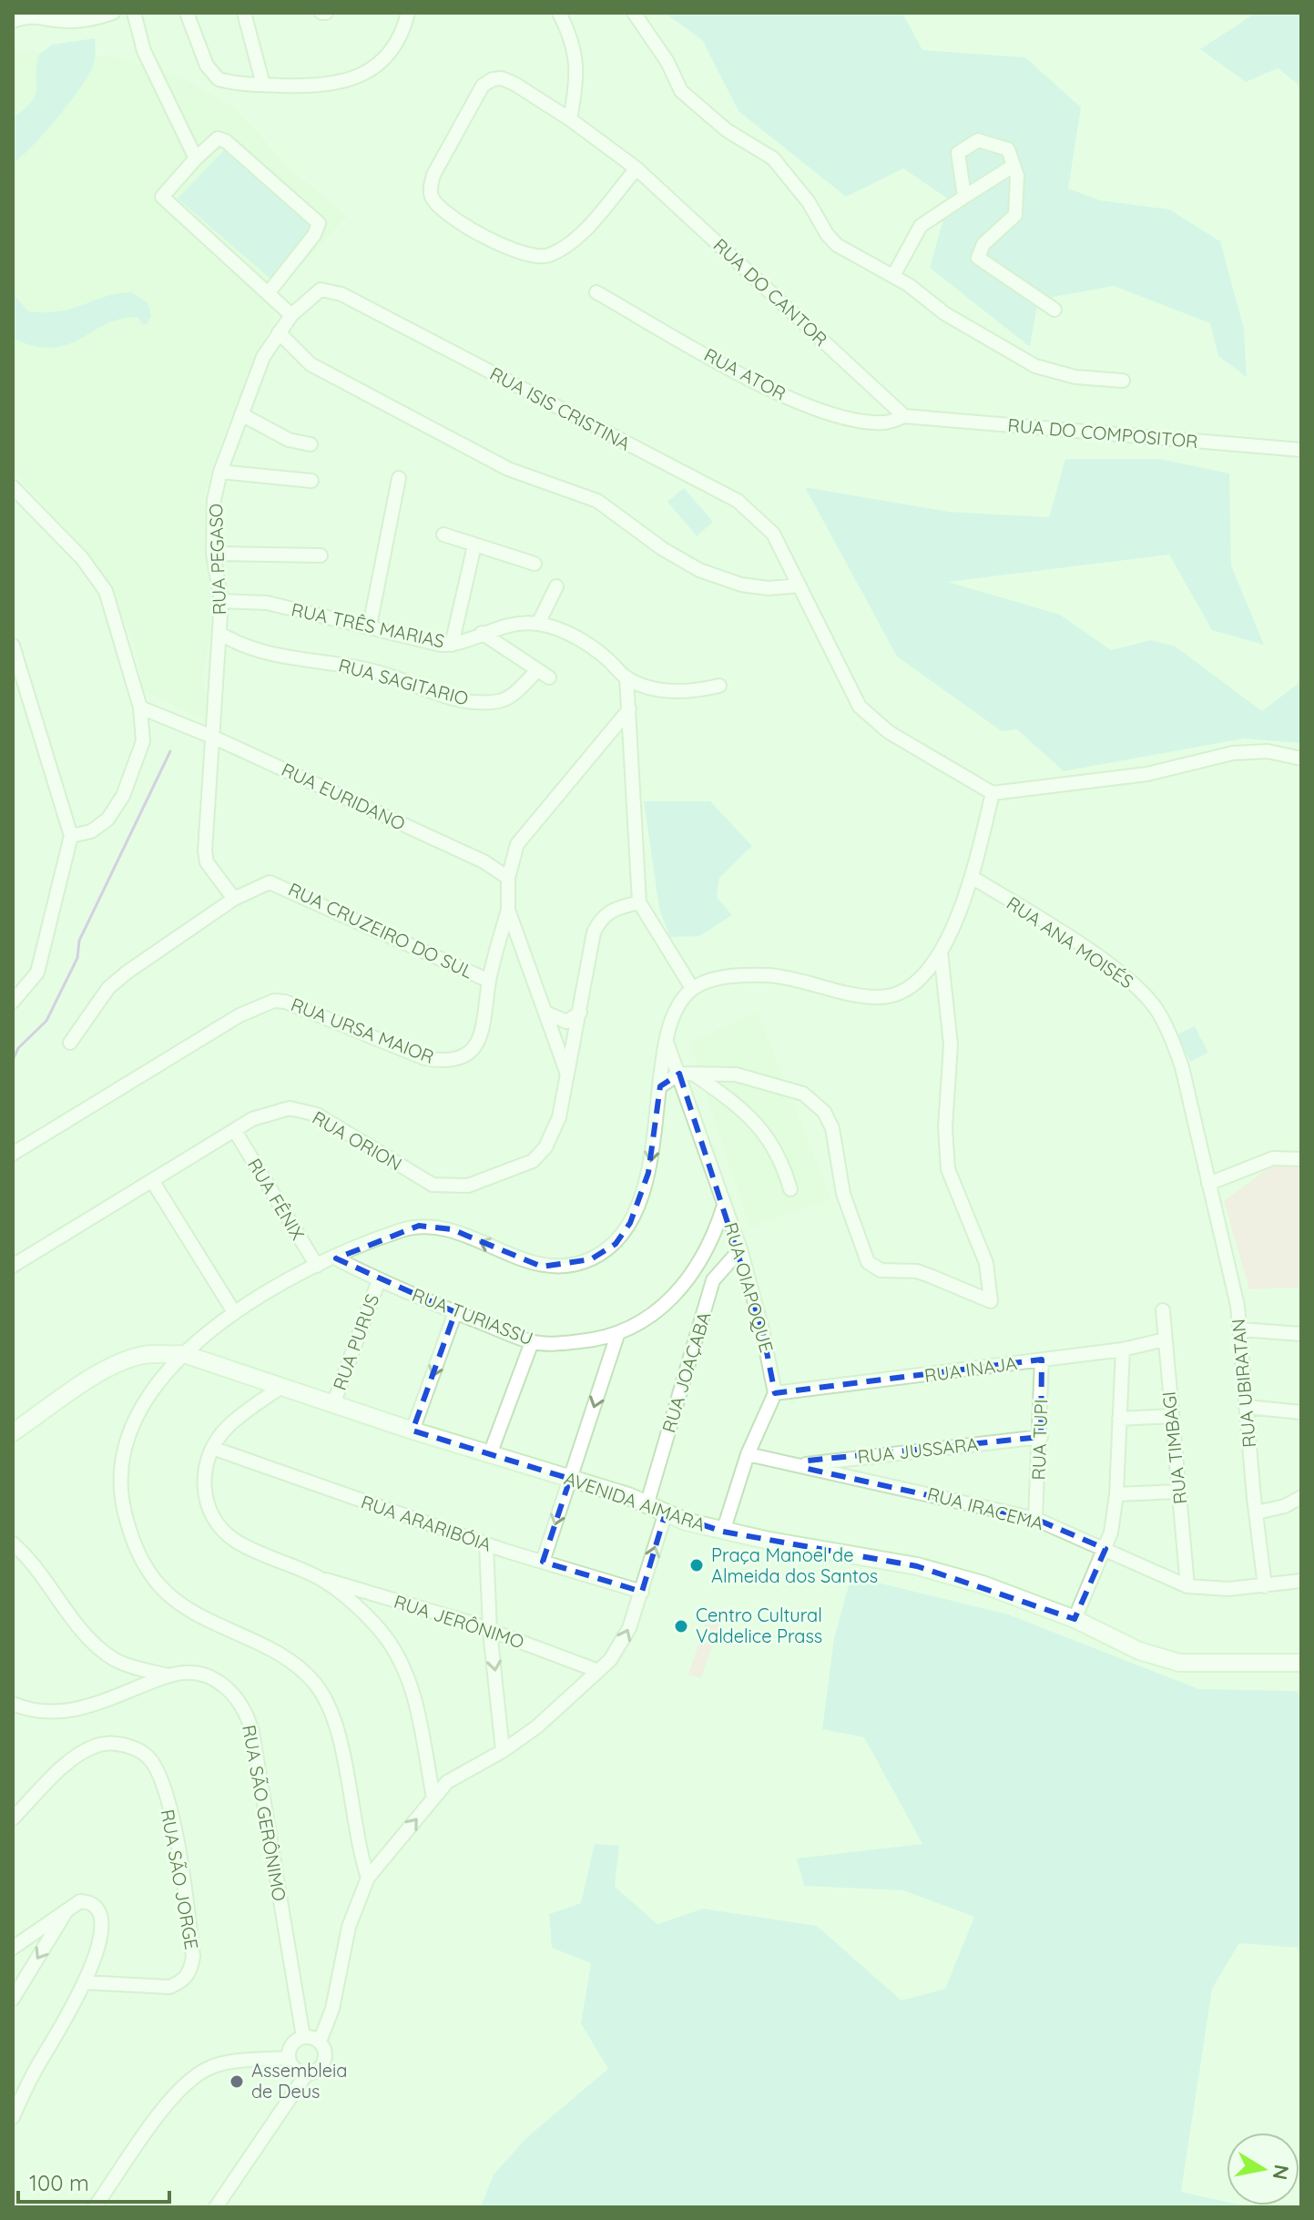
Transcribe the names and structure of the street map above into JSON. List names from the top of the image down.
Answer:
{
  "streets": {
    "main road": ["AVENIDA AIMARA"],
    "street": [
      "RUA DO CANTOR",
      "RUA ATOR",
      "RUA ISIS CRISTINA",
      "RUA DO COMPOSITOR",
      "RUA PEGASO",
      "RUA TRÊS MARIAS",
      "RUA SAGITARIO",
      "RUA EURIDANO",
      "RUA CRUZEIRO DO SUL",
      "RUA ANA MOISÉS",
      "RUA URSA MAIOR",
      "RUA ORION",
      "RUA FÊNIX",
      "RUA OIAPOQUE",
      "RUA TURIASSU",
      "RUA PURUS",
      "RUA INAJA",
      "RUA JOAÇABA",
      "RUA UBIRATAN",
      "RUA TUPI",
      "RUA TIMBAGI",
      "RUA JUSSARA",
      "RUA IRACEMA",
      "RUA ARARIBÓIA",
      "RUA JERÔNIMO",
      "RUA SÃO GERÔNIMO",
      "RUA SÃO JORGE"
    ]
  },
  "crossings": [
    ["RUA DO CANTOR", "RUA ATOR"],
    ["RUA DO CANTOR", "RUA DO COMPOSITOR"],
    ["RUA ATOR", "RUA DO COMPOSITOR"],
    ["RUA ISIS CRISTINA", "RUA PEGASO"],
    ["RUA PEGASO", "RUA TRÊS MARIAS"],
    ["RUA PEGASO", "RUA SAGITARIO"],
    ["RUA PEGASO", "RUA EURIDANO"],
    ["RUA PEGASO", "RUA CRUZEIRO DO SUL"],
    ["RUA TRÊS MARIAS", "RUA SAGITARIO"],
    ["RUA CRUZEIRO DO SUL", "RUA URSA MAIOR"],
    ["RUA ANA MOISÉS", "RUA UBIRATAN"],
    ["RUA ORION", "RUA FÊNIX"],
    ["RUA OIAPOQUE", "RUA TURIASSU"],
    ["RUA OIAPOQUE", "RUA INAJA"],
    ["RUA OIAPOQUE", "RUA JOAÇABA"],
    ["RUA TURIASSU", "RUA PURUS"],
    ["RUA PURUS", "AVENIDA AIMARA"],
    ["RUA INAJA", "RUA TUPI"],
    ["RUA INAJA", "RUA TIMBAGI"],
    ["RUA JOAÇABA", "AVENIDA AIMARA"],
    ["RUA UBIRATAN", "RUA IRACEMA"],
    ["RUA TUPI", "RUA JUSSARA"],
    ["RUA TUPI", "RUA IRACEMA"],
    ["RUA TIMBAGI", "RUA IRACEMA"],
    ["RUA JUSSARA", "RUA IRACEMA"]
  ],
  "places": ["Praça Manoel de Almeida dos Santos", "Centro Cultural Valdelice Prass", "Assembleia de Deus"],
  "scale_bar": "100 m",
  "north": "right"
}
